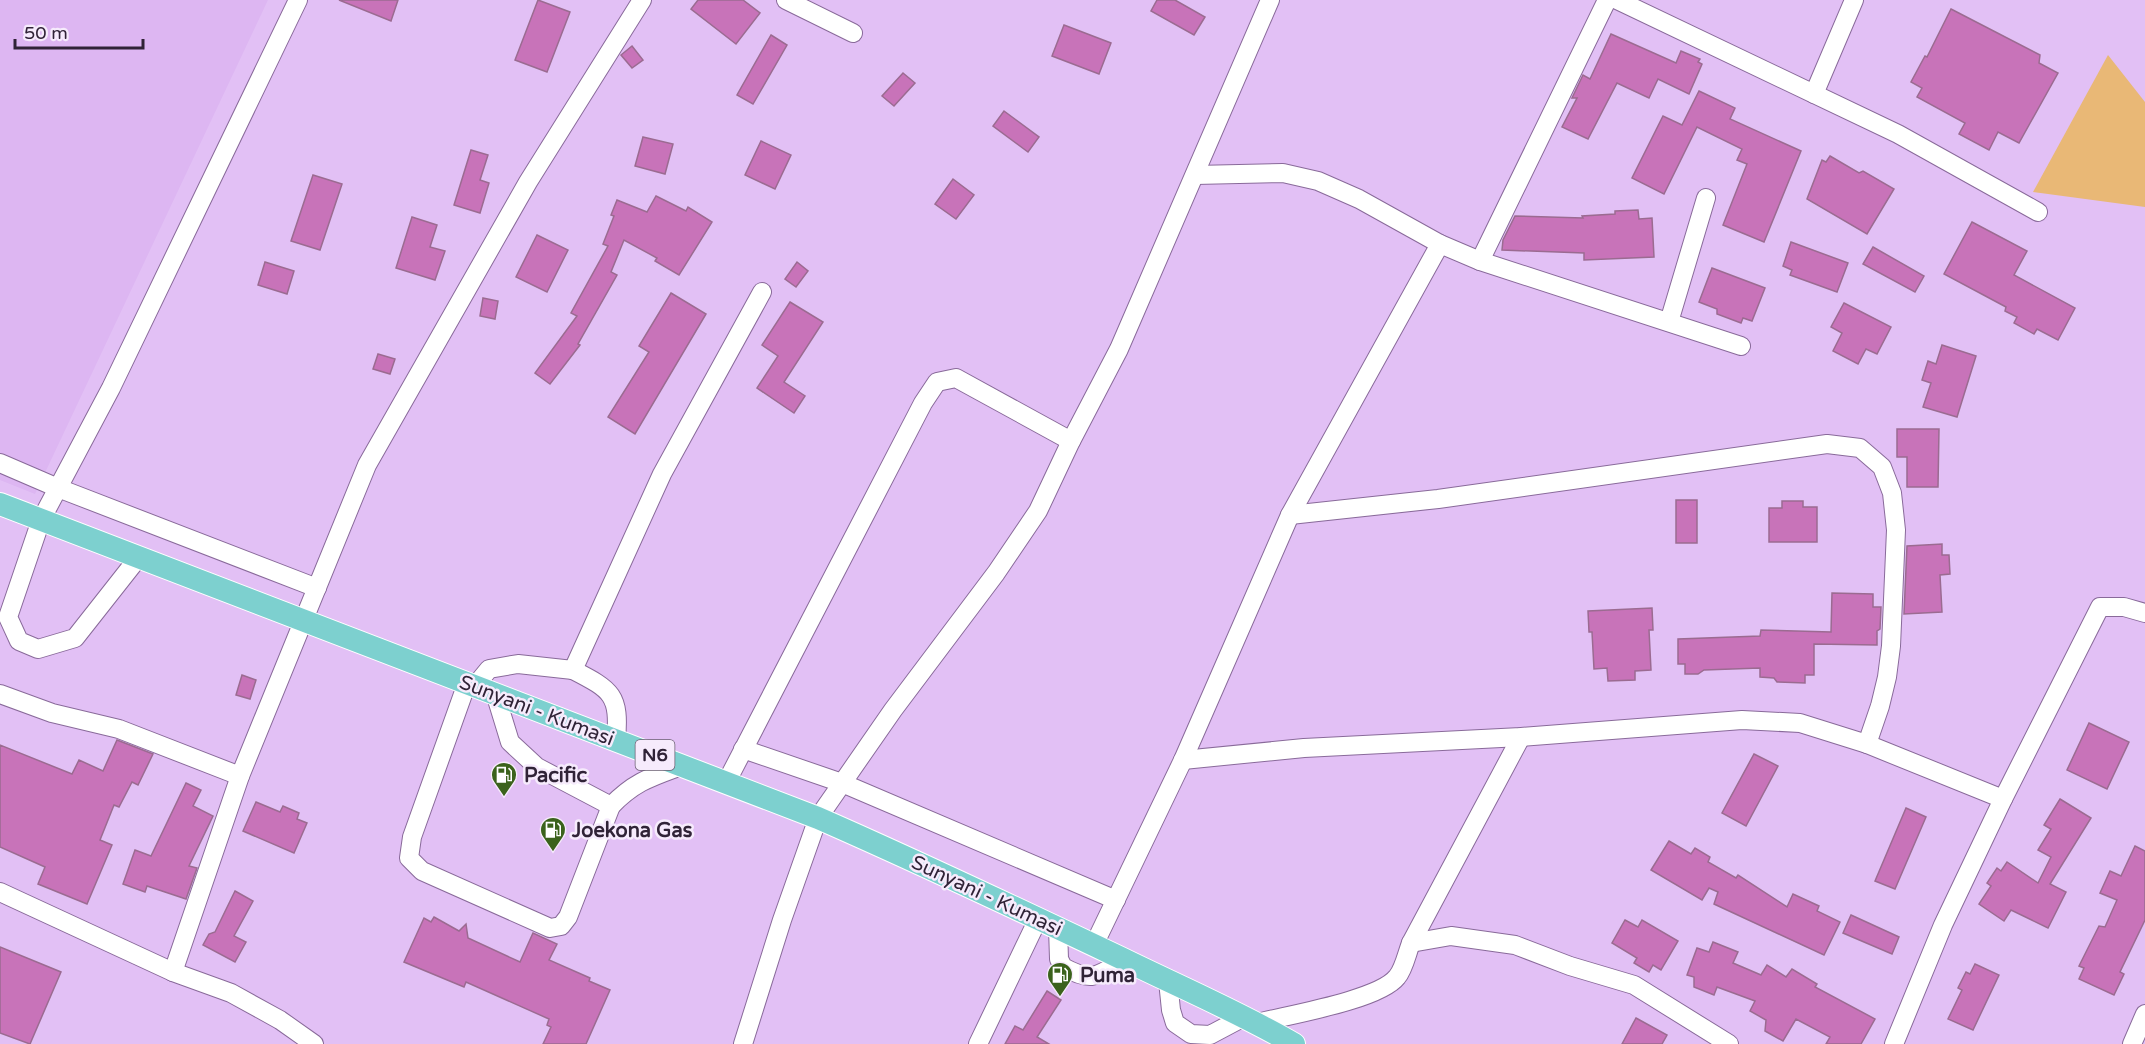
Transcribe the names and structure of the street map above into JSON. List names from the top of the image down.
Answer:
{
  "streets": {
    "main road": ["Sunyani - Kumasi", "N6"]
  },
  "places": {
    "fuel station": ["Pacific", "Joekona Gas", "Puma"]
  },
  "scale_bar": "50 m"
}
